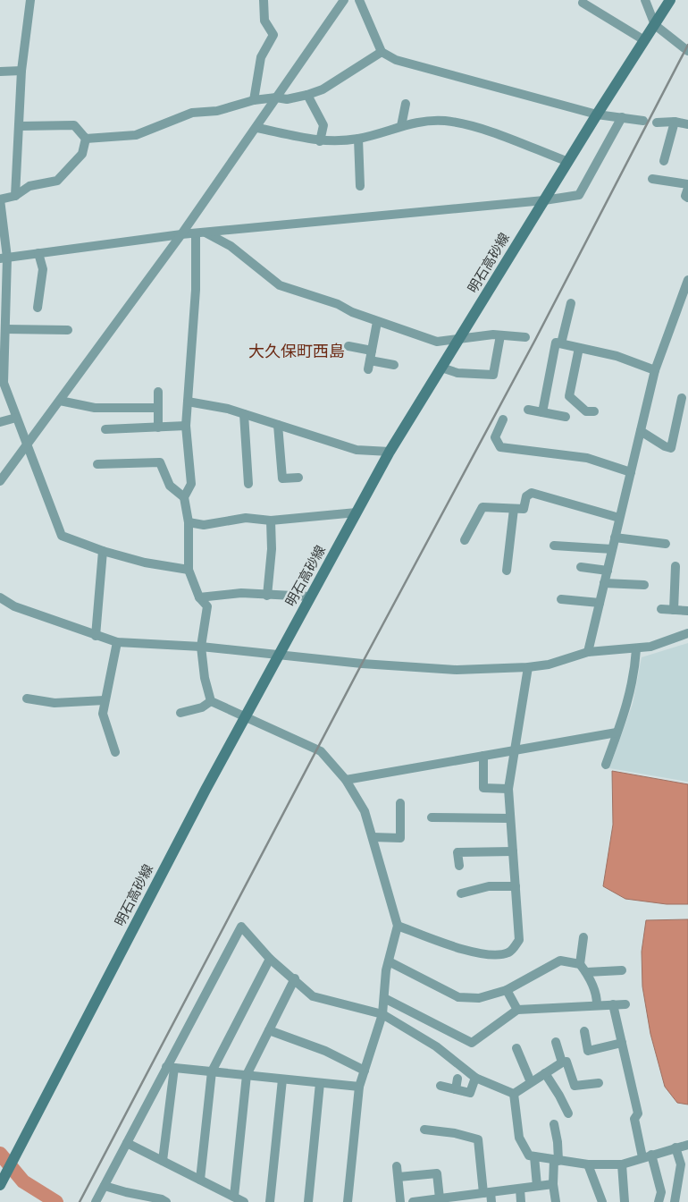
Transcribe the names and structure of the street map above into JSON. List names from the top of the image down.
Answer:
{
  "streets": {
    "main road": ["明石高砂線"]
  },
  "districts": ["大久保町西島"]
}
